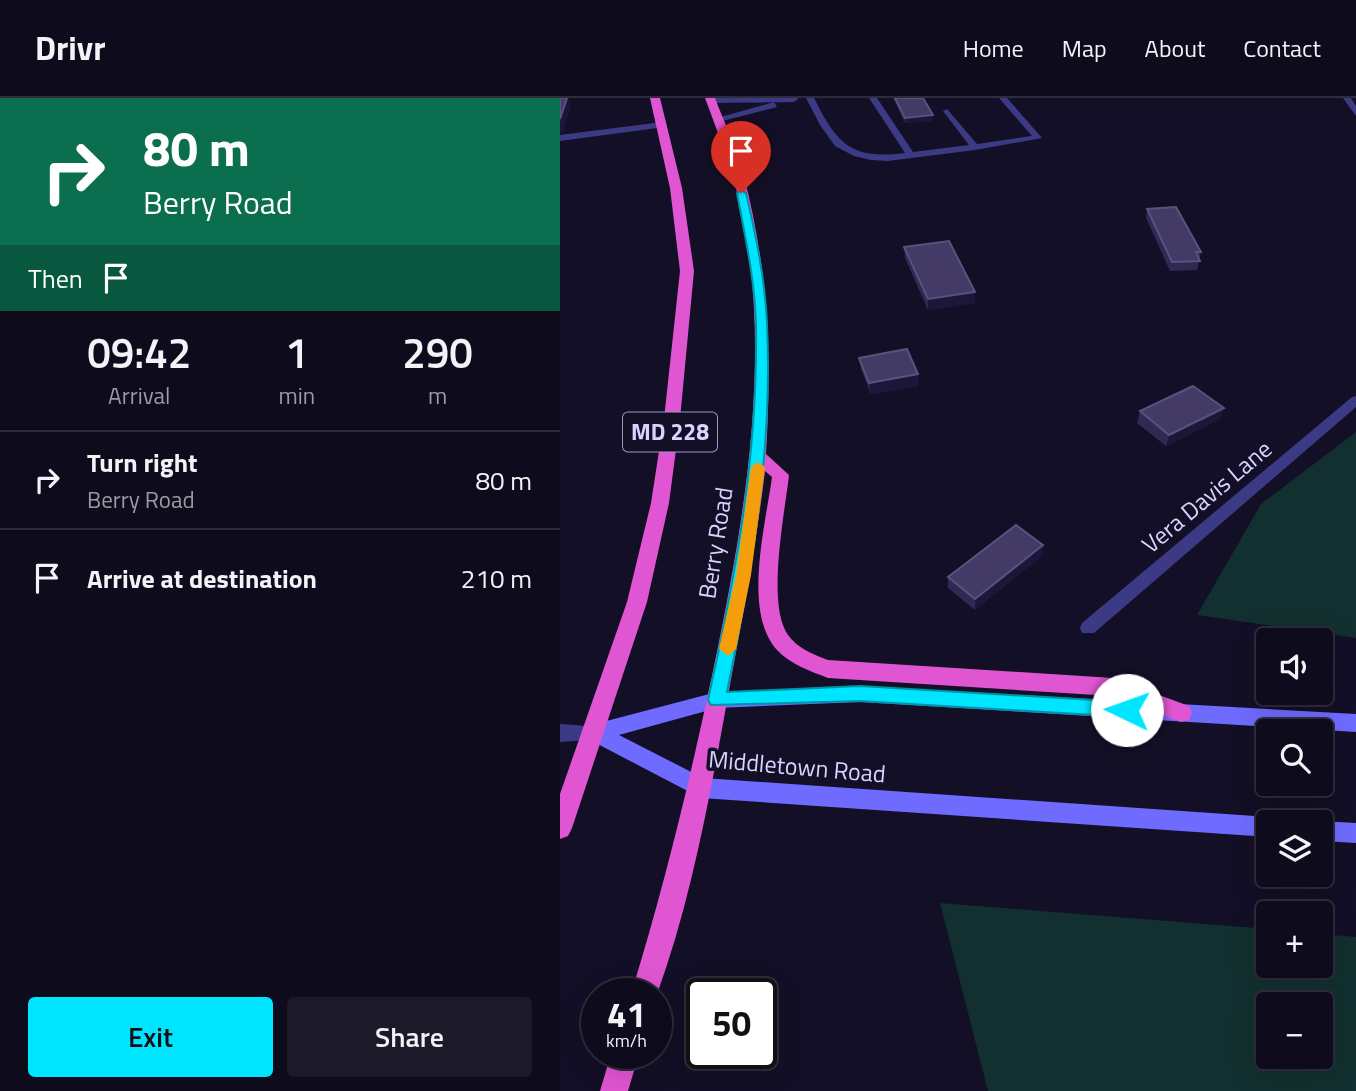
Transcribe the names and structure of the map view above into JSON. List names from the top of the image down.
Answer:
{
  "streets": {
    "highway": ["MD 228", "Berry Road"],
    "main road": ["Middletown Road"],
    "lane": ["Vera Davis Lane"]
  },
  "crossings": [
    ["MD 228", "Middletown Road"],
    ["Berry Road", "Middletown Road"]
  ],
  "page": {
    "header": "Drivr",
    "nav": [
      "Home",
      "Map",
      "About",
      "Contact"
    ],
    "turn": ["80 m", "Berry Road"],
    "then": "Then",
    "eta": [
      "09:42",
      "Arrival",
      "1",
      "min",
      "290",
      "m"
    ],
    "list": [
      {
        "name": "Turn right",
        "note": "Berry Road",
        "value": "80 m"
      },
      {
        "name": "Arrive at destination",
        "value": "210 m"
      }
    ],
    "map_buttons": ["+", "−"],
    "speed": "41 km/h",
    "limit": "50",
    "buttons": ["Exit", "Share"]
  }
}
